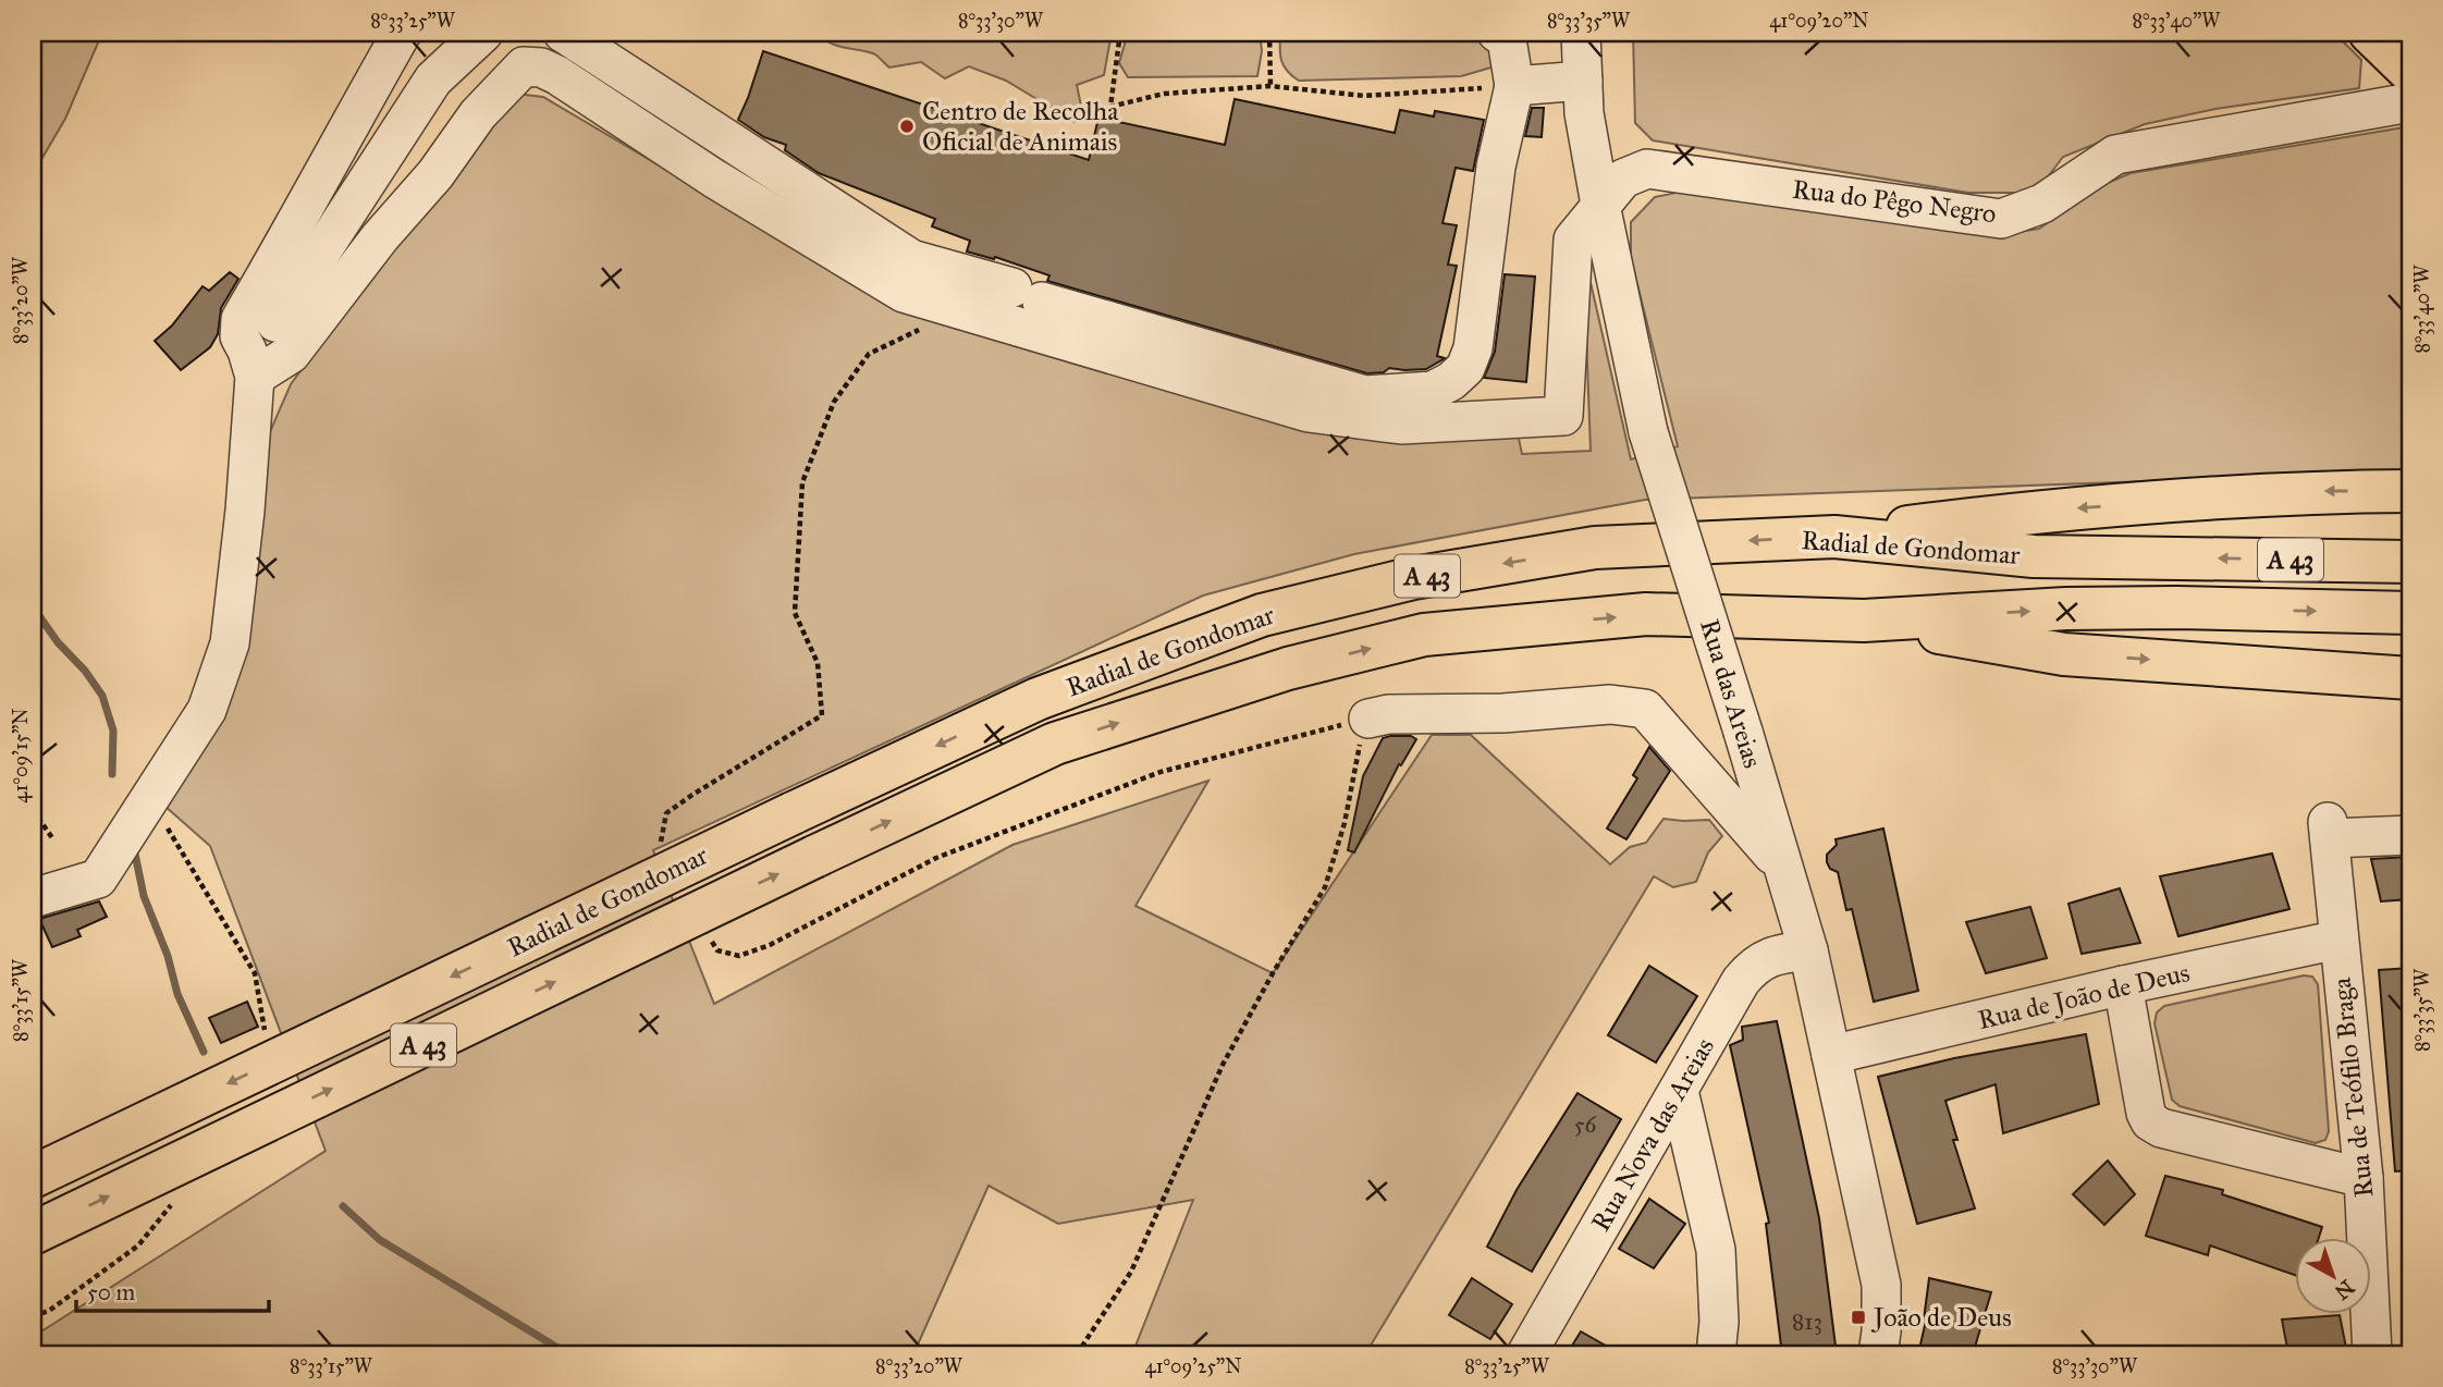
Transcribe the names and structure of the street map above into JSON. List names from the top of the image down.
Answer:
{
  "streets": {
    "main road": ["Radial de Gondomar", "A 43"],
    "street": [
      "Rua do Pêgo Negro",
      "Rua das Areias",
      "Rua de João de Deus",
      "Rua de Teófilo Braga",
      "Rua Nova das Areias"
    ]
  },
  "crossings": [
    ["Rua do Pêgo Negro", "Rua das Areias"],
    ["Rua das Areias", "Rua de João de Deus"],
    ["Rua das Areias", "Rua Nova das Areias"],
    ["Rua de João de Deus", "Rua de Teófilo Braga"]
  ],
  "places": {
    "other": ["Centro de Recolha Oficial de Animais"],
    "transit": ["João de Deus"]
  },
  "house_numbers": ["56", "813"],
  "scale_bar": "50 m",
  "north": "bottom right",
  "coordinates": [
    "8°33'25\"W",
    "8°33'30\"W",
    "8°33'35\"W",
    "41°09'20\"N",
    "8°33'40\"W",
    "8°33'20\"W",
    "41°09'15\"N",
    "8°33'15\"W",
    "41°09'25\"N"
  ]
}
